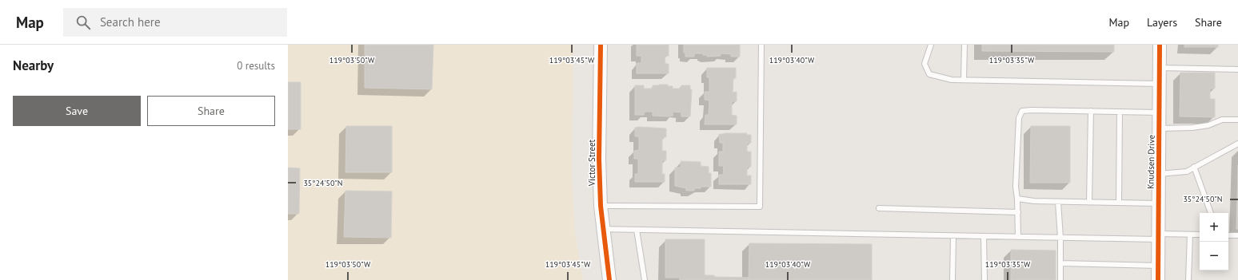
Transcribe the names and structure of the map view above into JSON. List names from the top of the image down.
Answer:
{
  "streets": {
    "street": ["Knudsen Drive", "Victor Street"]
  },
  "page": {
    "header": "Map",
    "search": "Search here",
    "nav": ["Map", "Layers", "Share"],
    "heading": ["Nearby", "0 results"],
    "buttons": ["Save", "Share"],
    "map_buttons": ["+", "−"]
  },
  "coordinates": [
    "119°03'50\"W",
    "119°03'45\"W",
    "119°03'40\"W",
    "119°03'35\"W",
    "35°24'50\"N"
  ]
}
